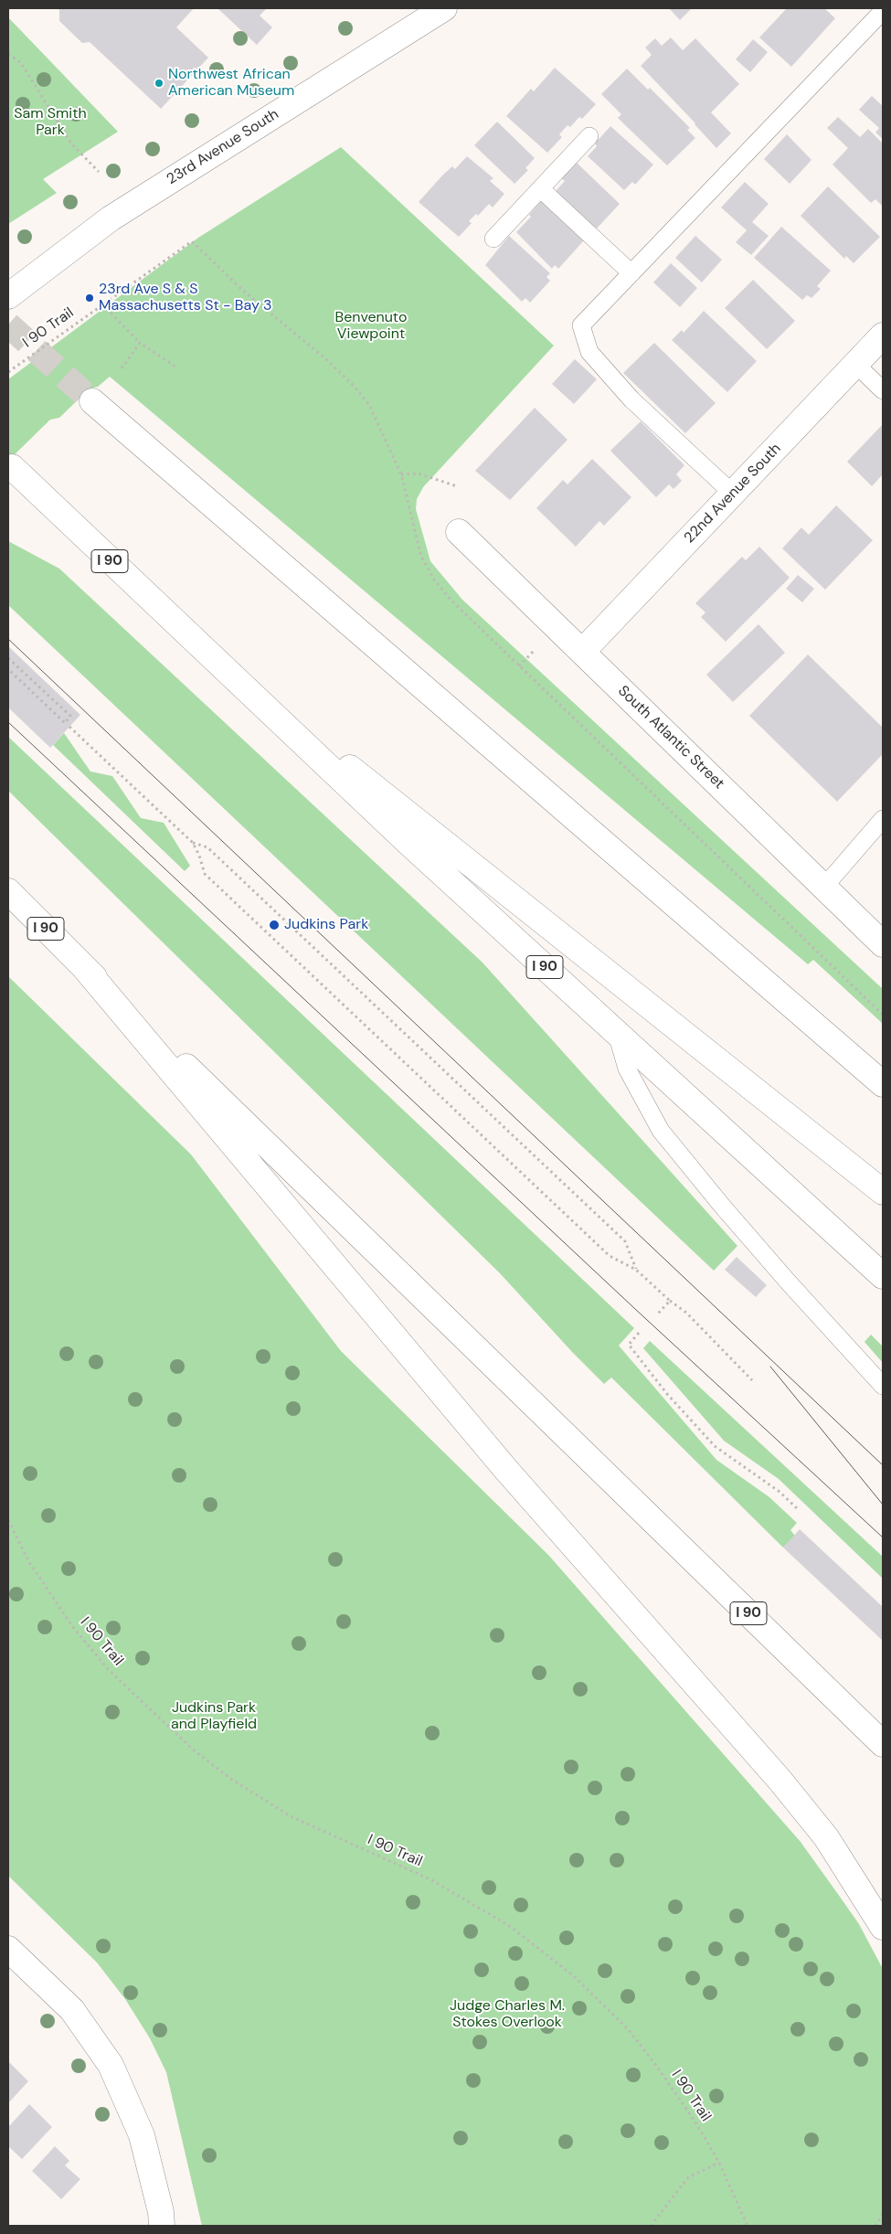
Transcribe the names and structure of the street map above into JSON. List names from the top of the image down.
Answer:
{
  "streets": {
    "main road": [
      "23rd Avenue South",
      "22nd Avenue South",
      "I 90",
      "South Atlantic Street"
    ],
    "path": ["I 90 Trail"]
  },
  "crossings": [
    ["22nd Avenue South", "South Atlantic Street"]
  ],
  "parks": [
    "Sam Smith Park",
    "Benvenuto Viewpoint",
    "Judkins Park and Playfield",
    "Judge Charles M. Stokes Overlook"
  ],
  "places": ["Northwest African American Museum", "23rd Ave S & S Massachusetts St - Bay 3", "Judkins Park"]
}
